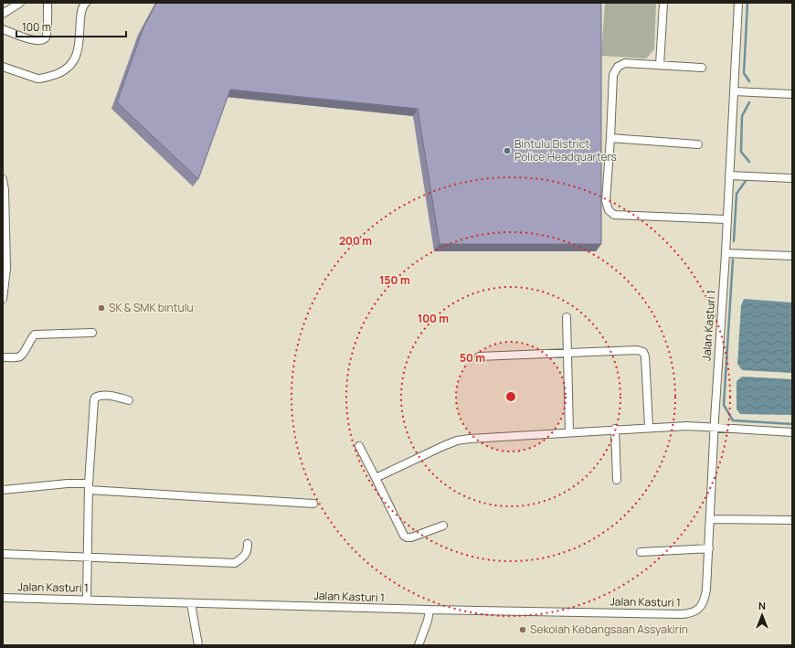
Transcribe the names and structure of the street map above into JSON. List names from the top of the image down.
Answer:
{
  "streets": {
    "street": ["Jalan Kasturi 1"]
  },
  "places": ["Bintulu District Police Headquarters", "SK & SMK bintulu", "Sekolah Kebangsaan Assyakirin"],
  "scale_bar": "100 m",
  "north": "top",
  "rings": [
    "200 m",
    "150 m",
    "100 m",
    "50 m"
  ]
}
